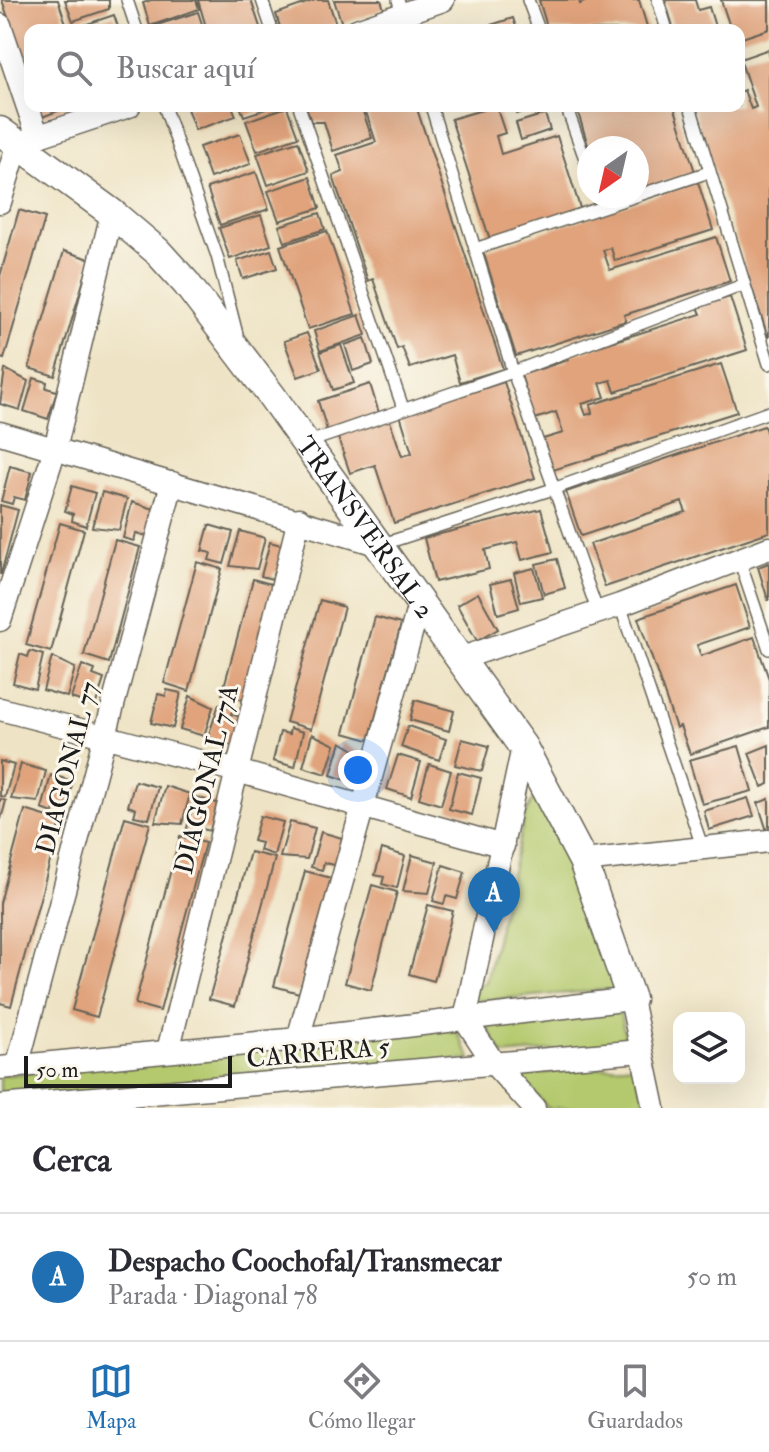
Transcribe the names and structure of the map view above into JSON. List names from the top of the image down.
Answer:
{
  "streets": {
    "street": [
      "TRANSVERSAL 2",
      "DIAGONAL 77",
      "DIAGONAL 77A",
      "CARRERA 5"
    ]
  },
  "crossings": [
    ["TRANSVERSAL 2", "CARRERA 5"],
    ["DIAGONAL 77", "CARRERA 5"],
    ["DIAGONAL 77A", "CARRERA 5"]
  ],
  "scale_bar": "50 m",
  "north": "bottom left",
  "page": {
    "search": "Buscar aquí",
    "pins": "A",
    "scale": "50 m",
    "heading": "Cerca",
    "list": [
      {
        "mark": "A",
        "name": "Despacho Coochofal/Transmecar",
        "note": "Parada · Diagonal 78",
        "value": "50 m"
      }
    ],
    "nav": ["Mapa", "Cómo llegar", "Guardados"]
  }
}
